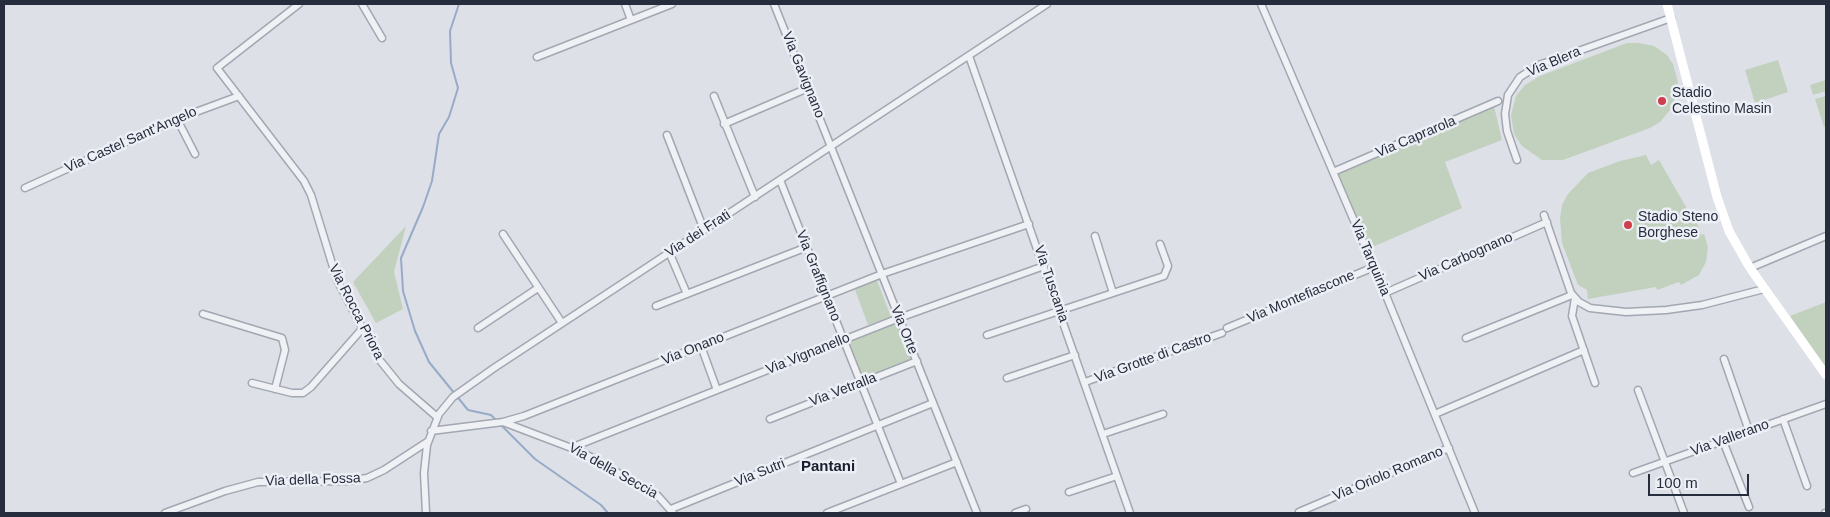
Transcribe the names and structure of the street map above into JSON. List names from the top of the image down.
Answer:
{
  "streets": {
    "street": [
      "Via Blera",
      "Via Gavignano",
      "Via Caprarola",
      "Via Castel Sant'Angelo",
      "Via dei Frati",
      "Via Carbognano",
      "Via Tarquinia",
      "Via Graffignano",
      "Via Tuscania",
      "Via Montefiascone",
      "Via Rocca Priora",
      "Via Orte",
      "Via Onano",
      "Via Vignanello",
      "Via Grotte di Castro",
      "Via Vetralla",
      "Via Vallerano",
      "Via della Seccia",
      "Via Sutri",
      "Via Oriolo Romano",
      "Via della Fossa"
    ]
  },
  "crossings": [
    ["Via Gavignano", "Via dei Frati"],
    ["Via Gavignano", "Via Orte"],
    ["Via Caprarola", "Via Tarquinia"],
    ["Via Castel Sant'Angelo", "Via Rocca Priora"],
    ["Via dei Frati", "Via Graffignano"],
    ["Via dei Frati", "Via Tuscania"],
    ["Via dei Frati", "Via Rocca Priora"],
    ["Via dei Frati", "Via Orte"],
    ["Via dei Frati", "Via della Seccia"],
    ["Via dei Frati", "Via della Fossa"],
    ["Via Carbognano", "Via Tarquinia"],
    ["Via Tarquinia", "Via Montefiascone"],
    ["Via Tarquinia", "Via Oriolo Romano"],
    ["Via Graffignano", "Via Onano"],
    ["Via Graffignano", "Via Vignanello"],
    ["Via Graffignano", "Via Vetralla"],
    ["Via Graffignano", "Via Sutri"],
    ["Via Tuscania", "Via Onano"],
    ["Via Tuscania", "Via Vignanello"],
    ["Via Tuscania", "Via Grotte di Castro"],
    ["Via Orte", "Via Onano"],
    ["Via Orte", "Via Vignanello"],
    ["Via Orte", "Via Vetralla"],
    ["Via Orte", "Via Sutri"],
    ["Via Onano", "Via della Seccia"],
    ["Via Vignanello", "Via della Seccia"],
    ["Via della Seccia", "Via Sutri"]
  ],
  "districts": ["Pantani"],
  "places": ["Stadio Celestino Masin", "Stadio Steno Borghese"],
  "scale_bar": "100 m"
}
